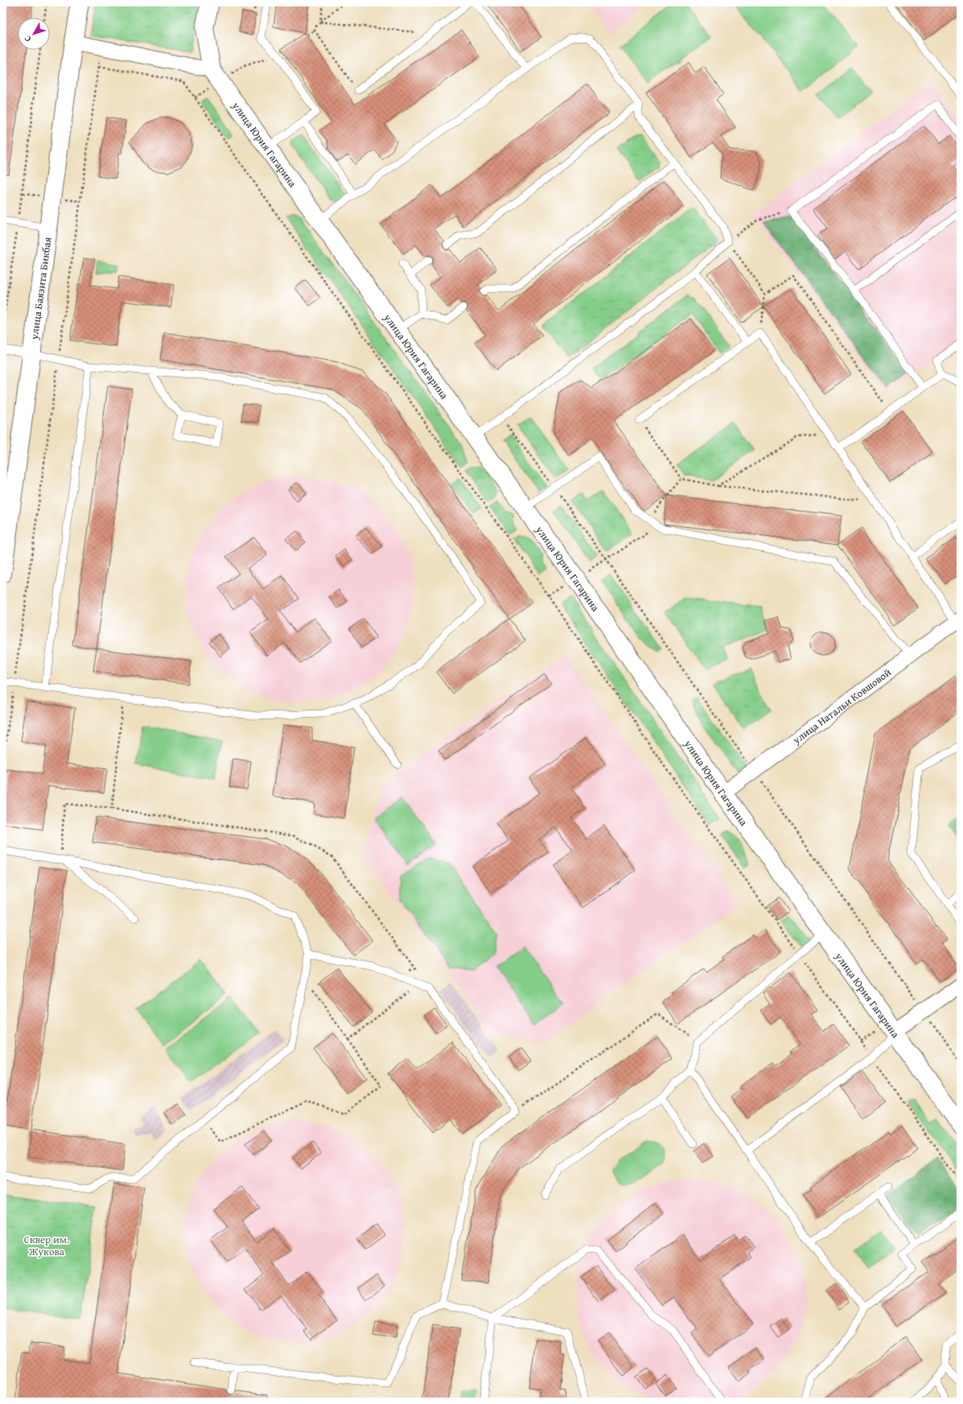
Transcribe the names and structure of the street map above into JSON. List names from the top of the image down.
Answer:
{
  "streets": {
    "main road": ["улица Юрия Гагарина", "улица Баязита Бикбая"],
    "street": ["улица Натальи Ковшовой"]
  },
  "crossings": [
    ["улица Юрия Гагарина", "улица Натальи Ковшовой"]
  ],
  "parks": ["Сквер им. Жукова"],
  "north": "bottom left"
}
